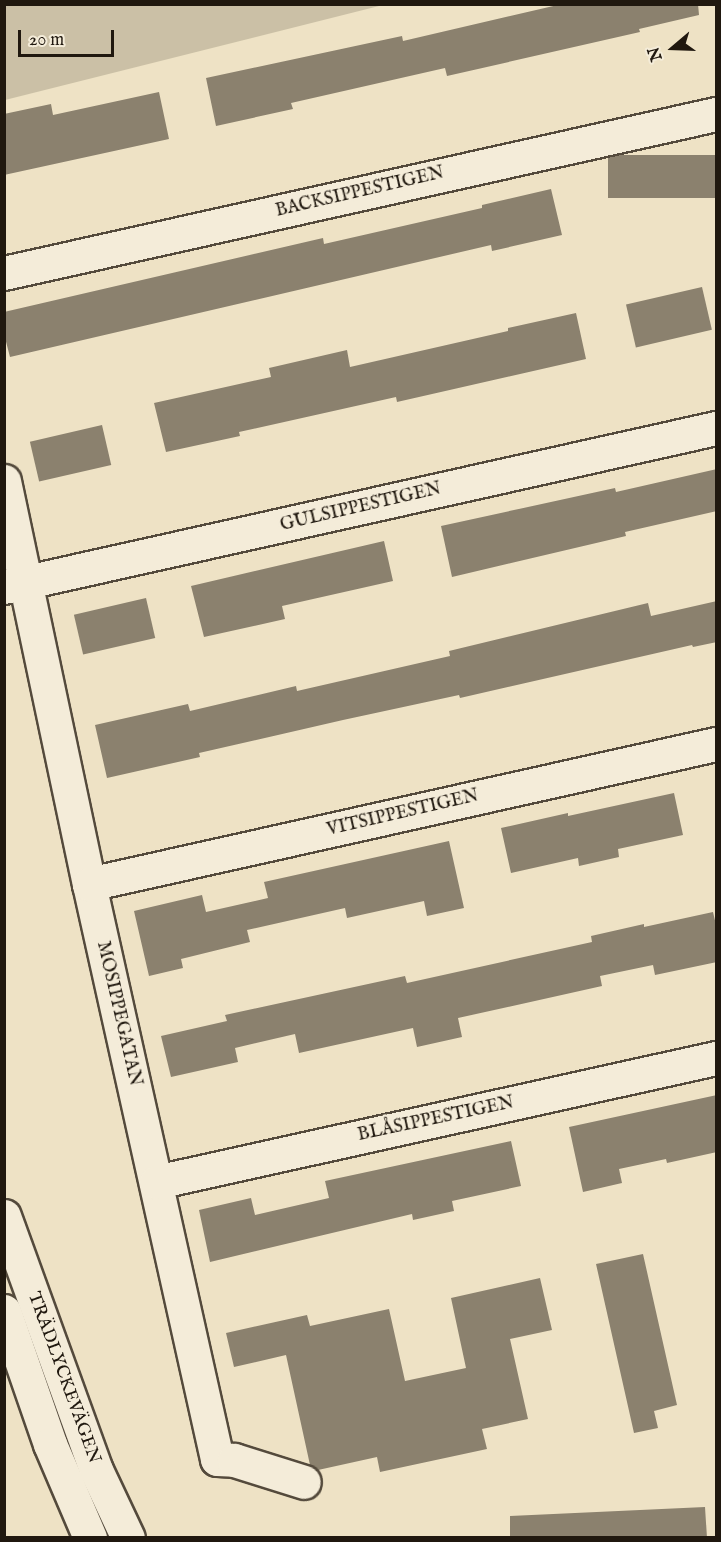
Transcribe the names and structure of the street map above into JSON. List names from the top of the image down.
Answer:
{
  "streets": {
    "street": [
      "BACKSIPPESTIGEN",
      "GULSIPPESTIGEN",
      "VITSIPPESTIGEN",
      "MOSIPPEGATAN",
      "BLÅSIPPESTIGEN",
      "TRÄDLYCKEVÄGEN"
    ]
  },
  "crossings": [
    ["GULSIPPESTIGEN", "MOSIPPEGATAN"],
    ["VITSIPPESTIGEN", "MOSIPPEGATAN"],
    ["MOSIPPEGATAN", "BLÅSIPPESTIGEN"]
  ],
  "scale_bar": "20 m",
  "north": "left"
}
